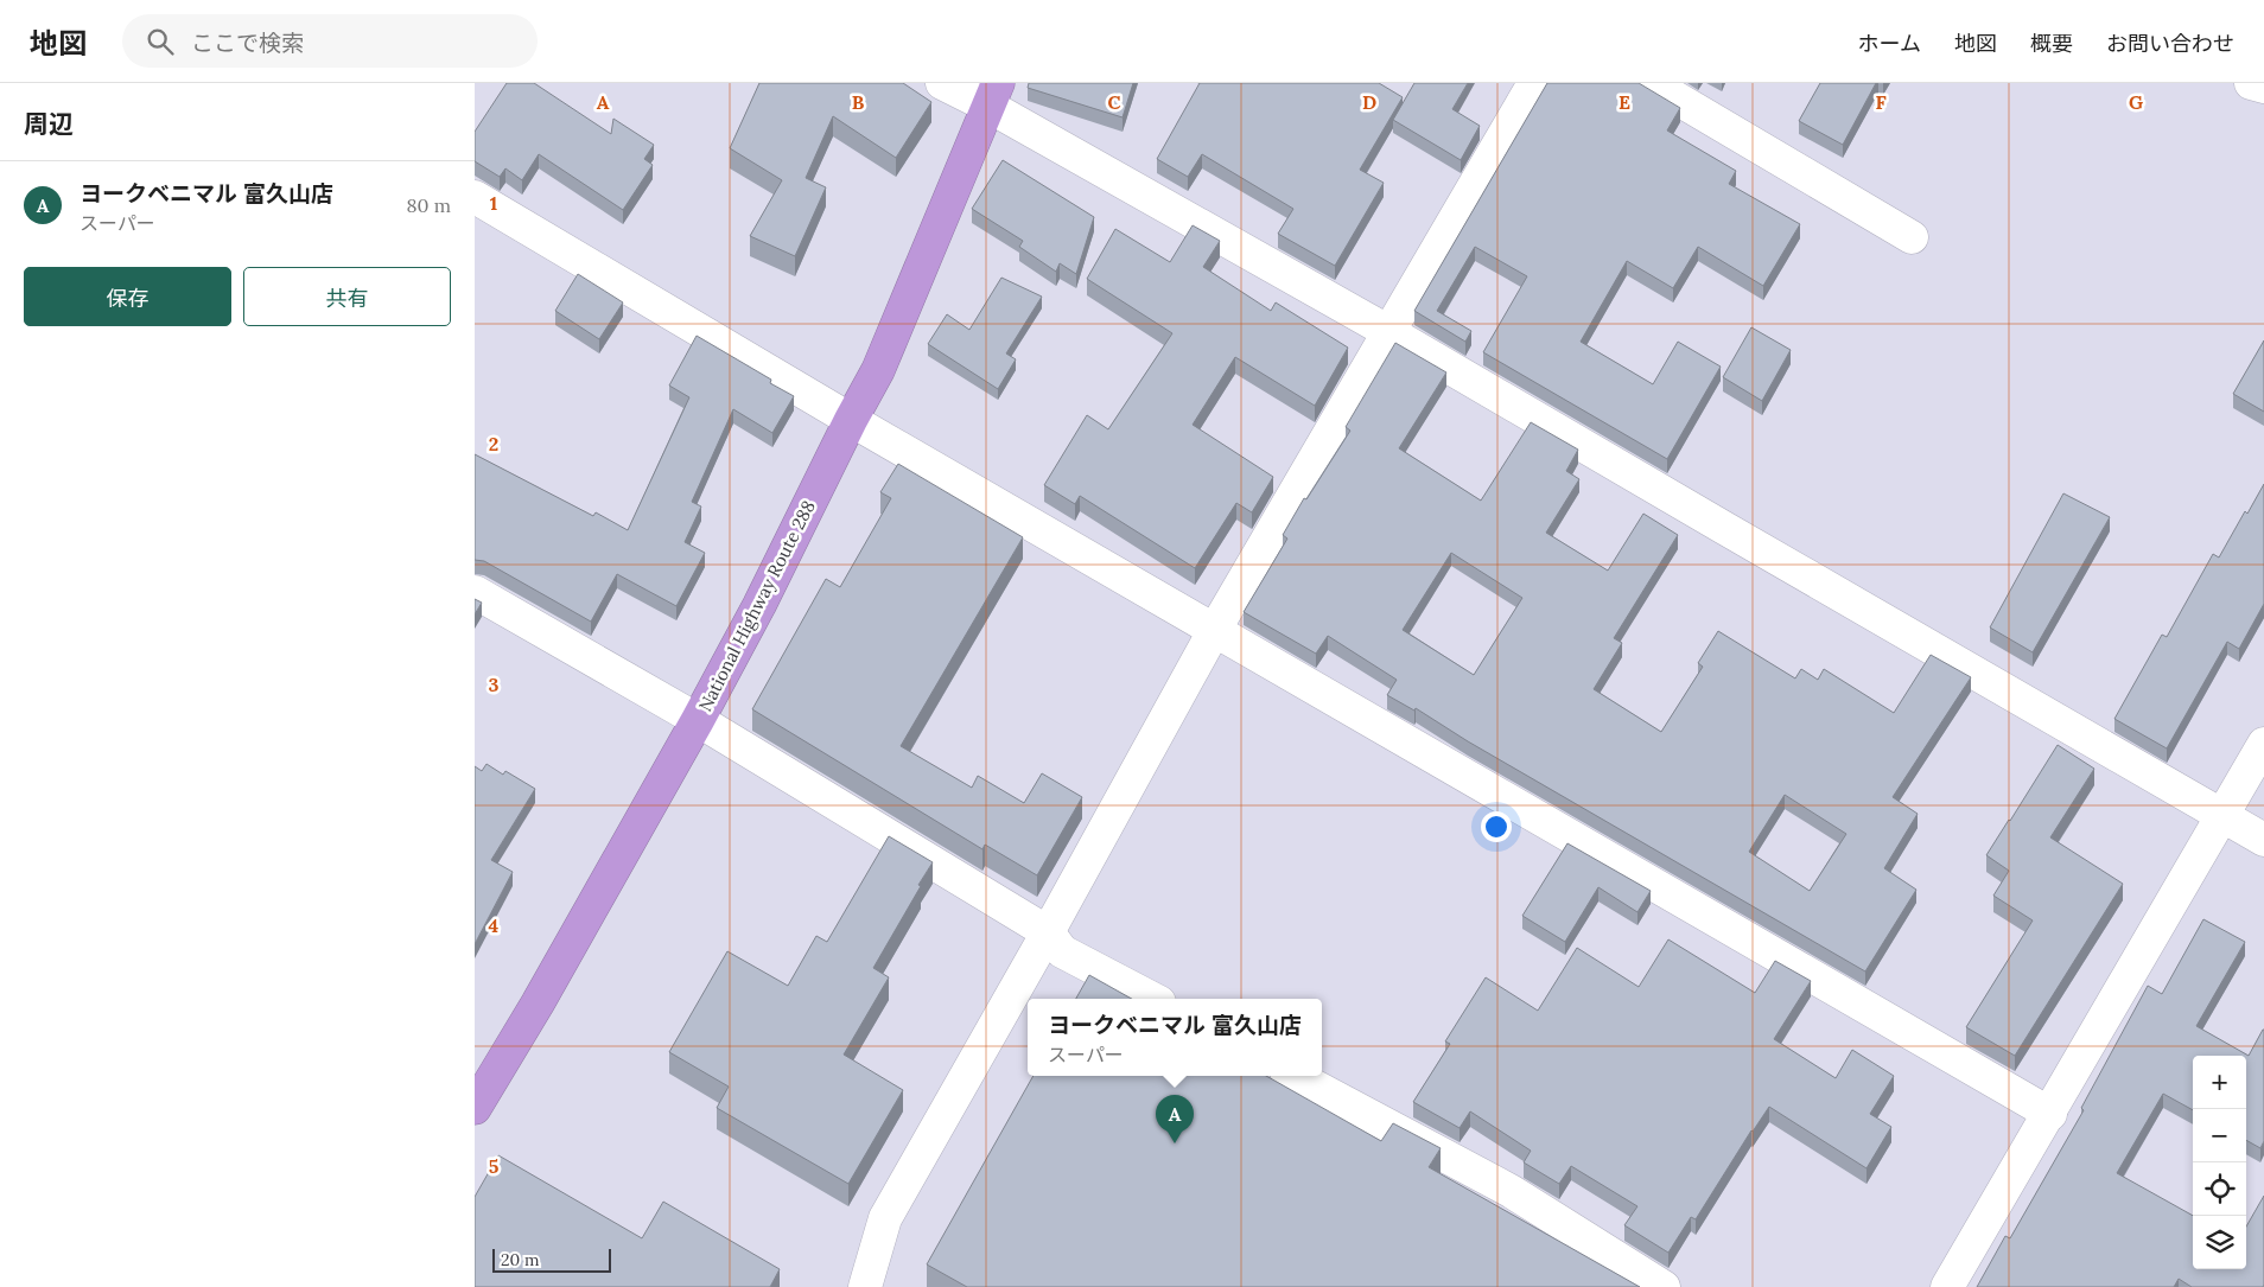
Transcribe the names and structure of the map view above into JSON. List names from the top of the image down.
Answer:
{
  "streets": {
    "highway": ["National Highway Route 288"]
  },
  "scale_bar": "20 m",
  "page": {
    "header": "地図",
    "search": "ここで検索",
    "nav": [
      "ホーム",
      "地図",
      "概要",
      "お問い合わせ"
    ],
    "heading": "周辺",
    "list": [
      {
        "mark": "A",
        "name": "ヨークベニマル 富久山店",
        "note": "スーパー",
        "value": "80 m"
      }
    ],
    "buttons": ["保存", "共有"],
    "popup": ["ヨークベニマル 富久山店", "スーパー"],
    "map_buttons": ["+", "−"],
    "pins": "A",
    "scale": "20 m"
  },
  "grid": {
    "columns": [
      "A",
      "B",
      "C",
      "D",
      "E",
      "F",
      "G"
    ],
    "rows": [
      "1",
      "2",
      "3",
      "4",
      "5"
    ]
  }
}
